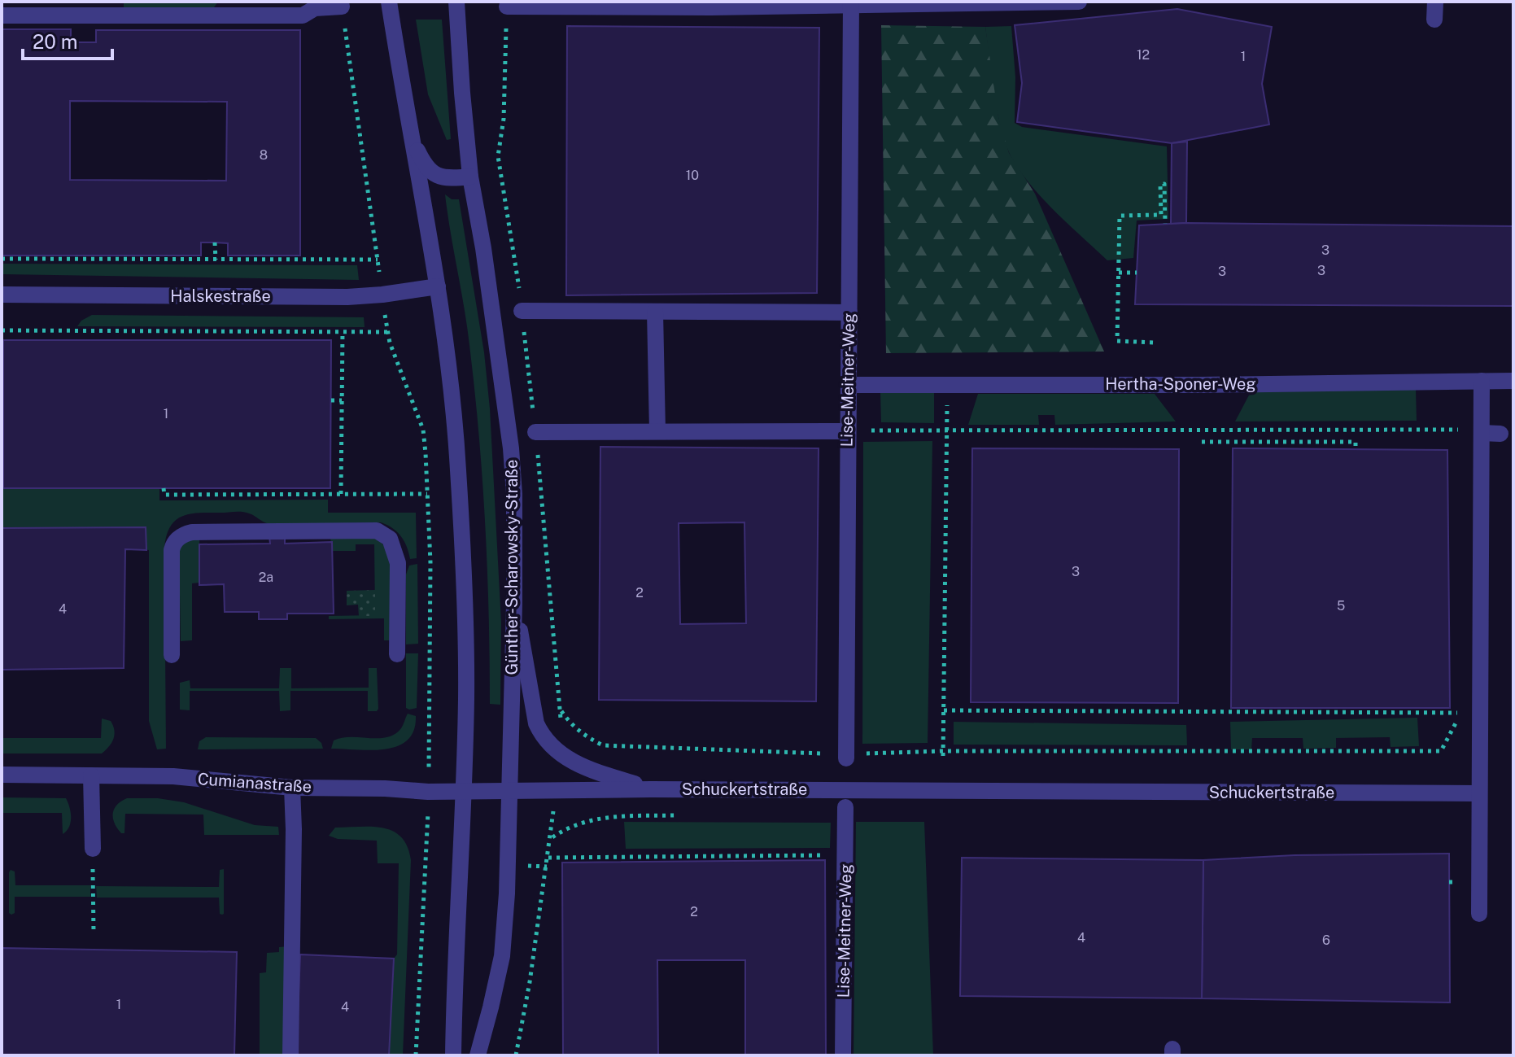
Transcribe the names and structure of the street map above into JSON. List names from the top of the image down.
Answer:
{
  "streets": {
    "street": [
      "Halskestraße",
      "Lise-Meitner-Weg",
      "Hertha-Sponer-Weg",
      "Günther-Scharowsky-Straße",
      "Cumianastraße",
      "Schuckertstraße"
    ]
  },
  "crossings": [
    ["Lise-Meitner-Weg", "Hertha-Sponer-Weg"],
    ["Günther-Scharowsky-Straße", "Cumianastraße"],
    ["Günther-Scharowsky-Straße", "Schuckertstraße"],
    ["Cumianastraße", "Schuckertstraße"]
  ],
  "house_numbers": [
    "12",
    "1",
    "8",
    "10",
    "3",
    "3",
    "3",
    "1",
    "3",
    "2a",
    "2",
    "5",
    "4",
    "2",
    "4",
    "6",
    "1",
    "4"
  ],
  "scale_bar": "20 m"
}
